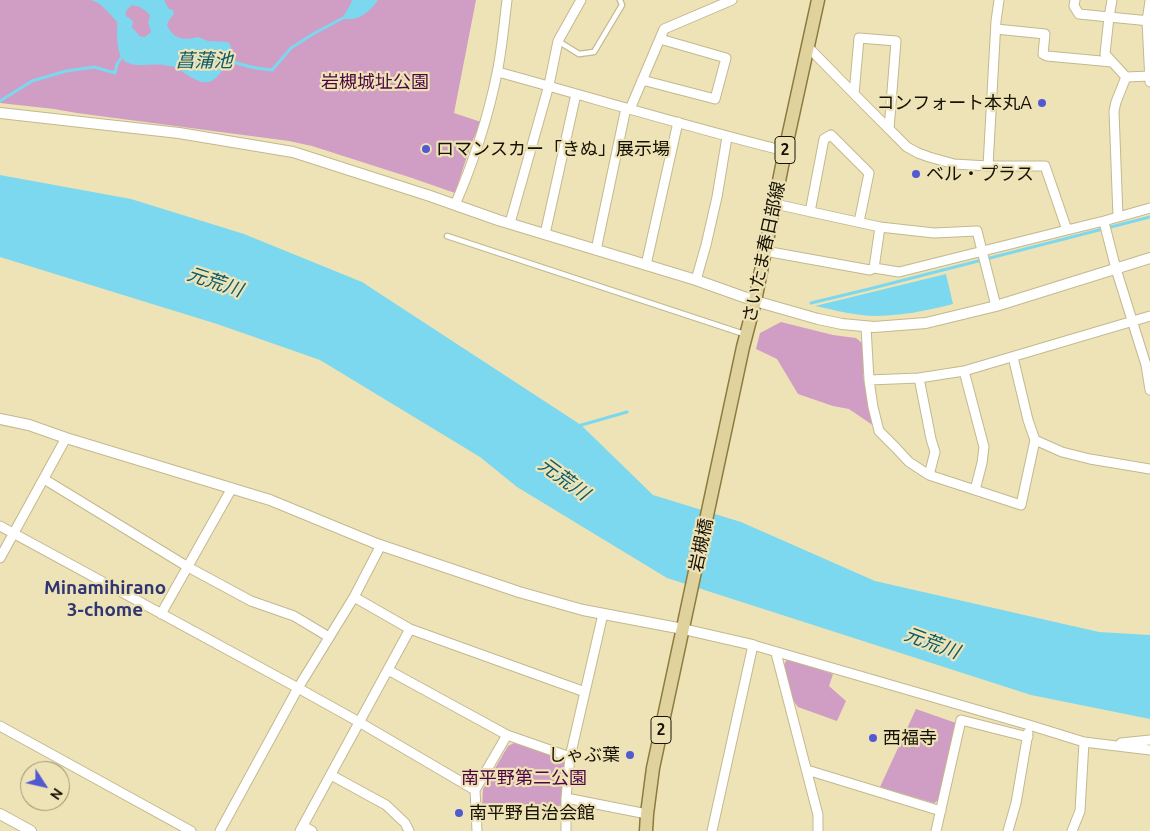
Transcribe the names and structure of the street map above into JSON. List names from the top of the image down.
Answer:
{
  "streets": {
    "main road": ["2", "さいたま春日部線", "岩槻橋"]
  },
  "crossings": [
    ["2", "岩槻橋"],
    ["さいたま春日部線", "岩槻橋"]
  ],
  "districts": ["Minamihirano 3-chome"],
  "water": ["菖蒲池", "元荒川"],
  "parks": ["岩槻城址公園", "南平野第二公園"],
  "places": [
    "コンフォート本丸A",
    "ロマンスカー「きぬ」展示場",
    "ベル・プラス",
    "西福寺",
    "しゃぶ葉",
    "南平野自治会館"
  ],
  "north": "bottom right"
}
